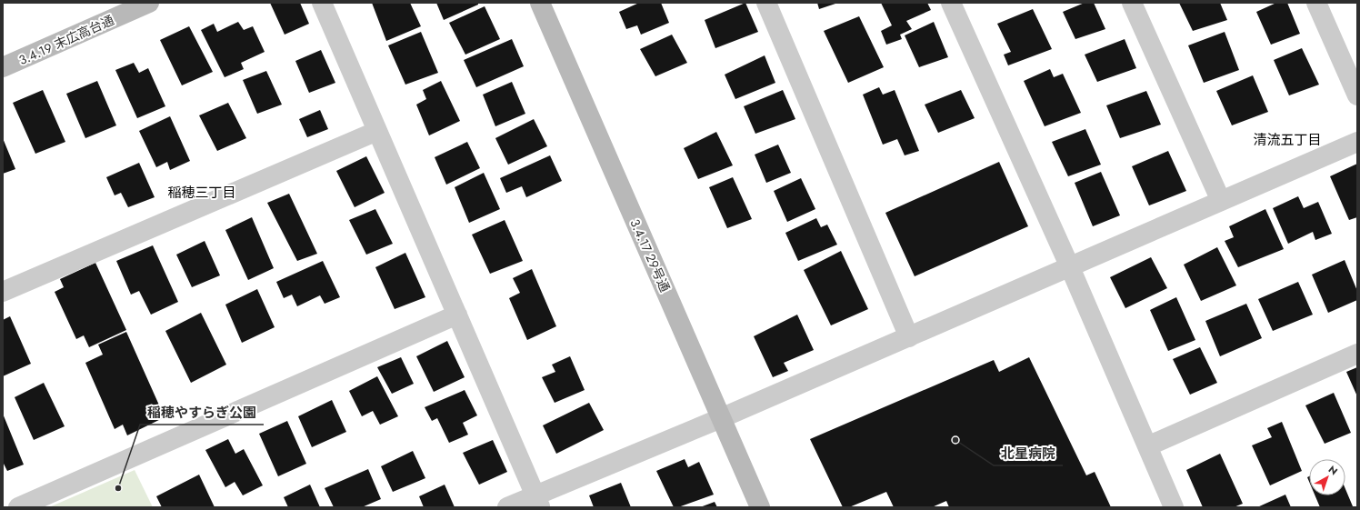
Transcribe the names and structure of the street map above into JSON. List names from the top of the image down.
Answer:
{
  "streets": {
    "street": ["3.4.19 末広高台通", "3.4.17 29号通"]
  },
  "districts": ["清流五丁目", "稲穂三丁目"],
  "places": ["北星病院", "稲穂やすらぎ公園"],
  "north": "top right"
}
